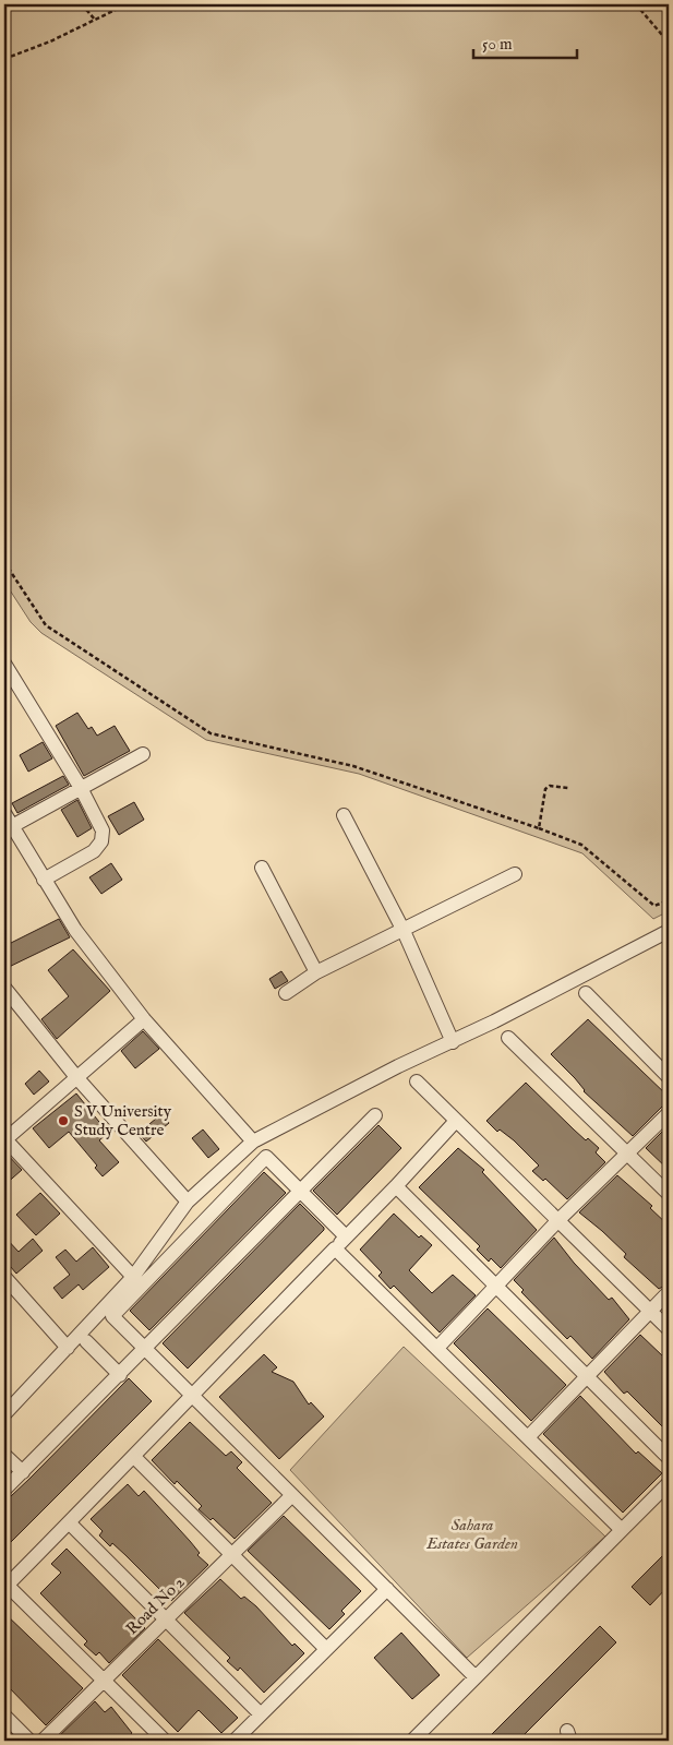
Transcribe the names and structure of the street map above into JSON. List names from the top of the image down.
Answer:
{
  "streets": {
    "street": ["Road No 2"]
  },
  "parks": ["Sahara Estates Garden"],
  "places": ["S V University Study Centre"],
  "scale_bar": "50 m"
}
